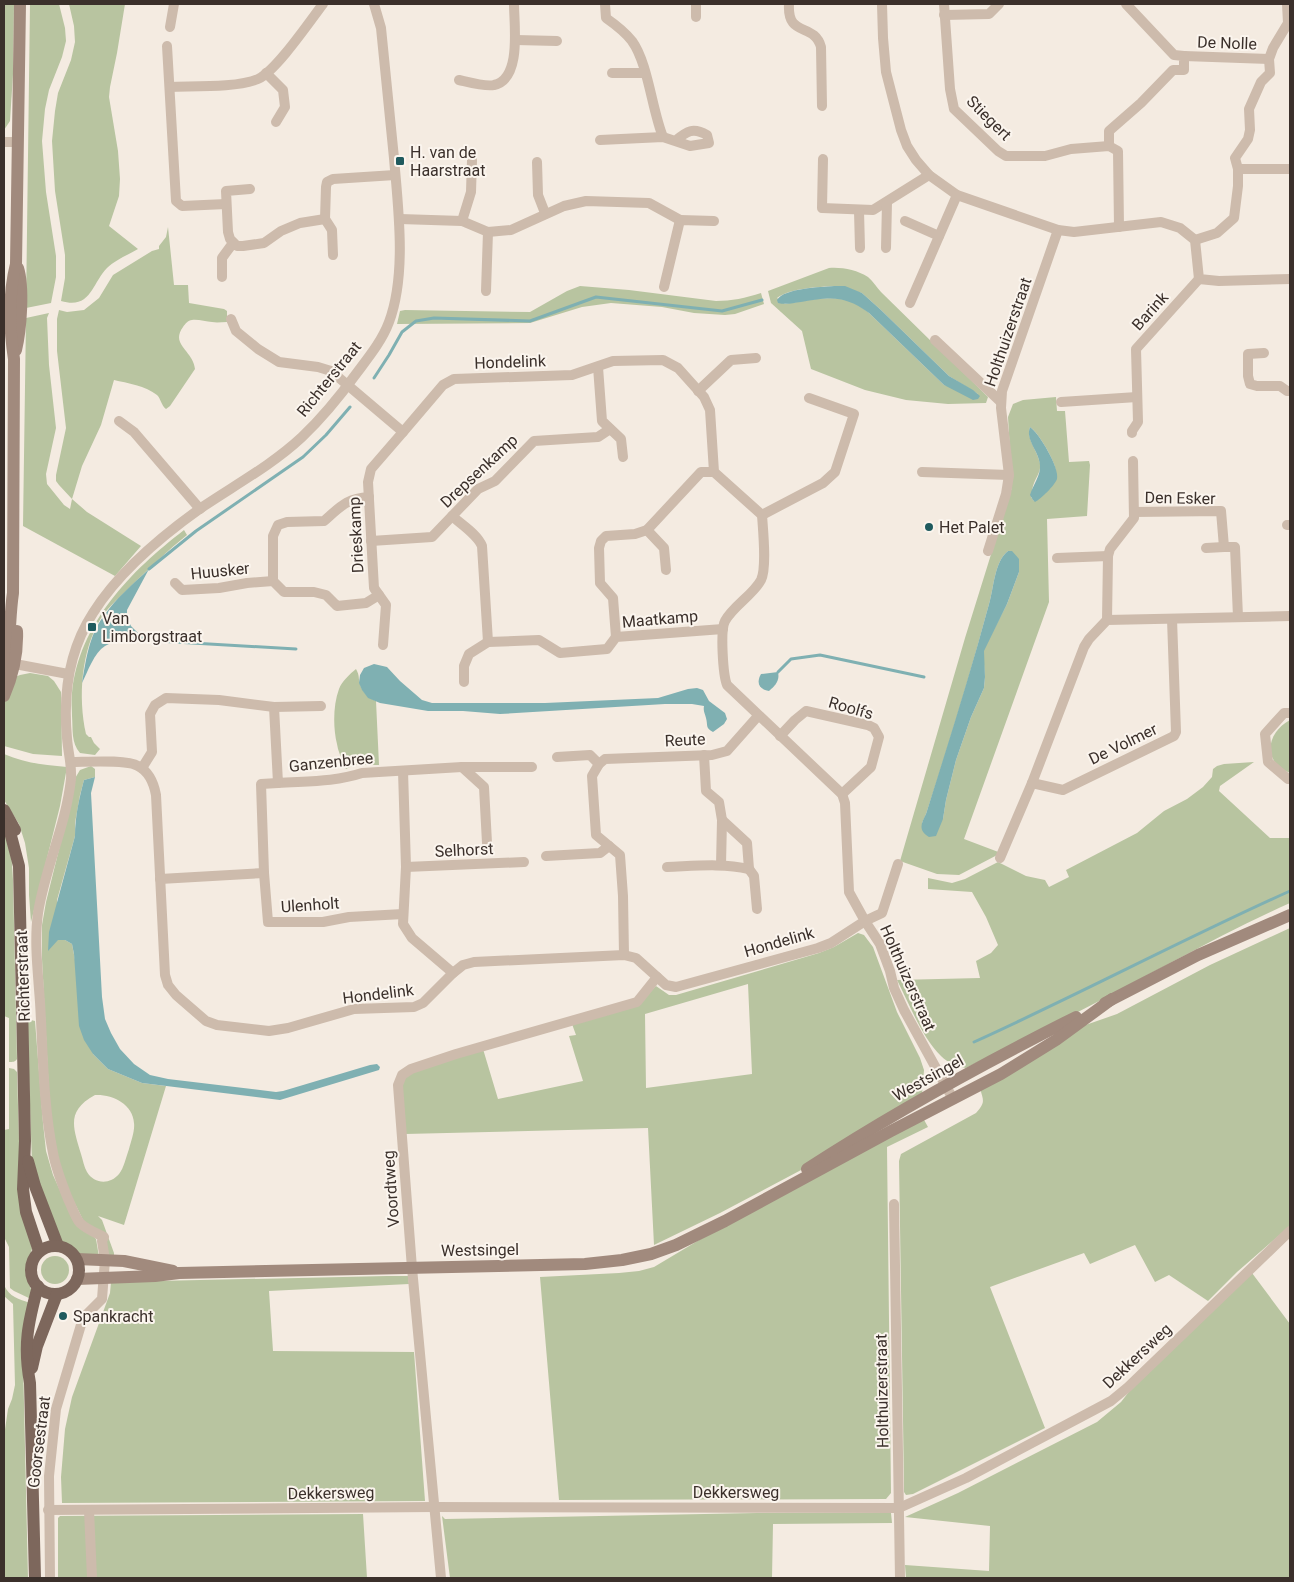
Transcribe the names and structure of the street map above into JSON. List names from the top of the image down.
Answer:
{
  "streets": {
    "main road": ["Westsingel", "Goorsestraat"],
    "street": [
      "De Nolle",
      "Stiegert",
      "Barink",
      "Holthuizerstraat",
      "Hondelink",
      "Richterstraat",
      "Drepsenkamp",
      "Den Esker",
      "Drieskamp",
      "Huusker",
      "Maatkamp",
      "Roolfs",
      "Reute",
      "De Volmer",
      "Ganzenbree",
      "Selhorst",
      "Ulenholt",
      "Voordtweg",
      "Dekkersweg"
    ]
  },
  "crossings": [
    ["Holthuizerstraat", "Hondelink"],
    ["Holthuizerstraat", "Westsingel"],
    ["Holthuizerstraat", "Dekkersweg"],
    ["Hondelink", "Drieskamp"],
    ["Hondelink", "Voordtweg"],
    ["Richterstraat", "Westsingel"],
    ["Richterstraat", "Goorsestraat"],
    ["Drepsenkamp", "Drieskamp"],
    ["Drieskamp", "Huusker"],
    ["Ganzenbree", "Ulenholt"],
    ["Westsingel", "Voordtweg"],
    ["Westsingel", "Goorsestraat"],
    ["Voordtweg", "Dekkersweg"],
    ["Dekkersweg", "Goorsestraat"]
  ],
  "places": {
    "transit": ["H. van de Haarstraat", "Van Limborgstraat"],
    "other": ["Het Palet", "Spankracht"]
  }
}
